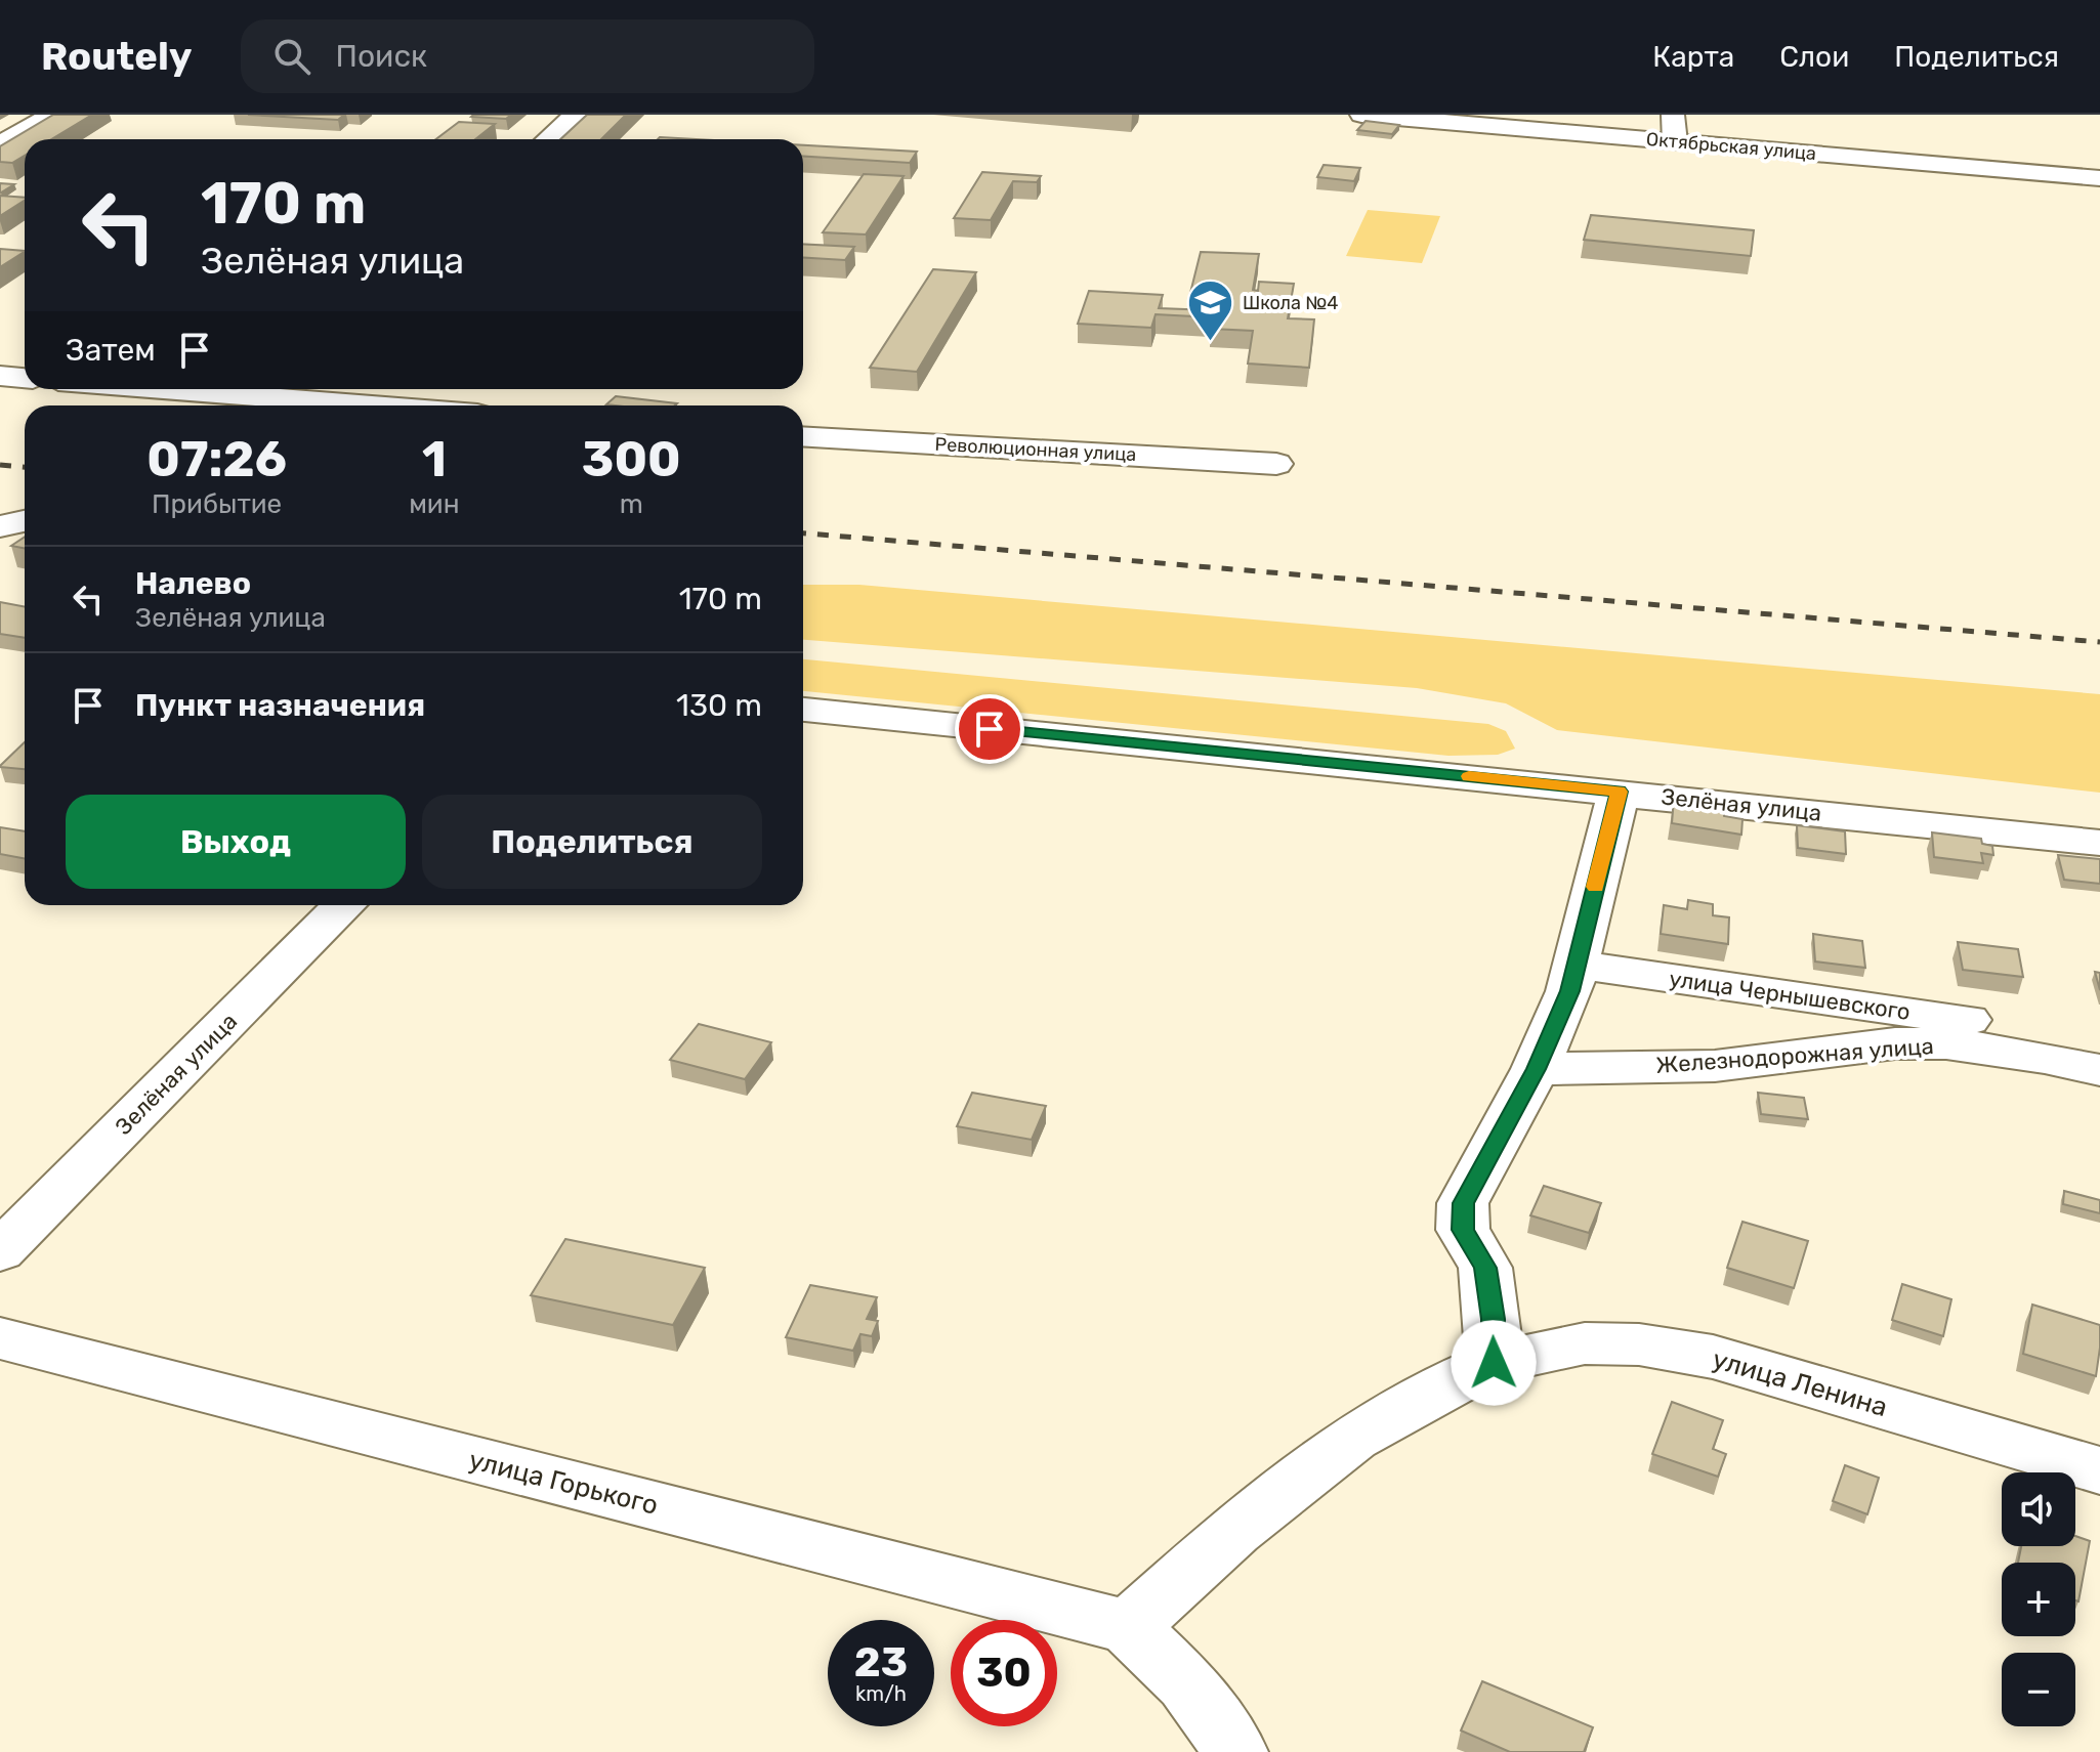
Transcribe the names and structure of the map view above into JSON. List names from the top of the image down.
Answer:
{
  "streets": {
    "street": [
      "Октябрьская улица",
      "Революционная улица",
      "Зелёная улица",
      "улица Чернышевского",
      "Железнодорожная улица",
      "улица Ленина",
      "улица Горького"
    ]
  },
  "crossings": [
    ["улица Ленина", "улица Горького"]
  ],
  "places": {
    "school or university": ["Школа №4"]
  },
  "page": {
    "header": "Routely",
    "search": "Поиск",
    "nav": ["Карта", "Слои", "Поделиться"],
    "turn": ["170 m", "Зелёная улица"],
    "then": "Затем",
    "eta": [
      "07:26",
      "Прибытие",
      "1",
      "мин",
      "300",
      "m"
    ],
    "list": [
      {
        "name": "Налево",
        "note": "Зелёная улица",
        "value": "170 m"
      },
      {
        "name": "Пункт назначения",
        "value": "130 m"
      }
    ],
    "buttons": ["Выход", "Поделиться"],
    "map_buttons": ["+", "−"],
    "speed": "23 km/h",
    "limit": "30"
  }
}
